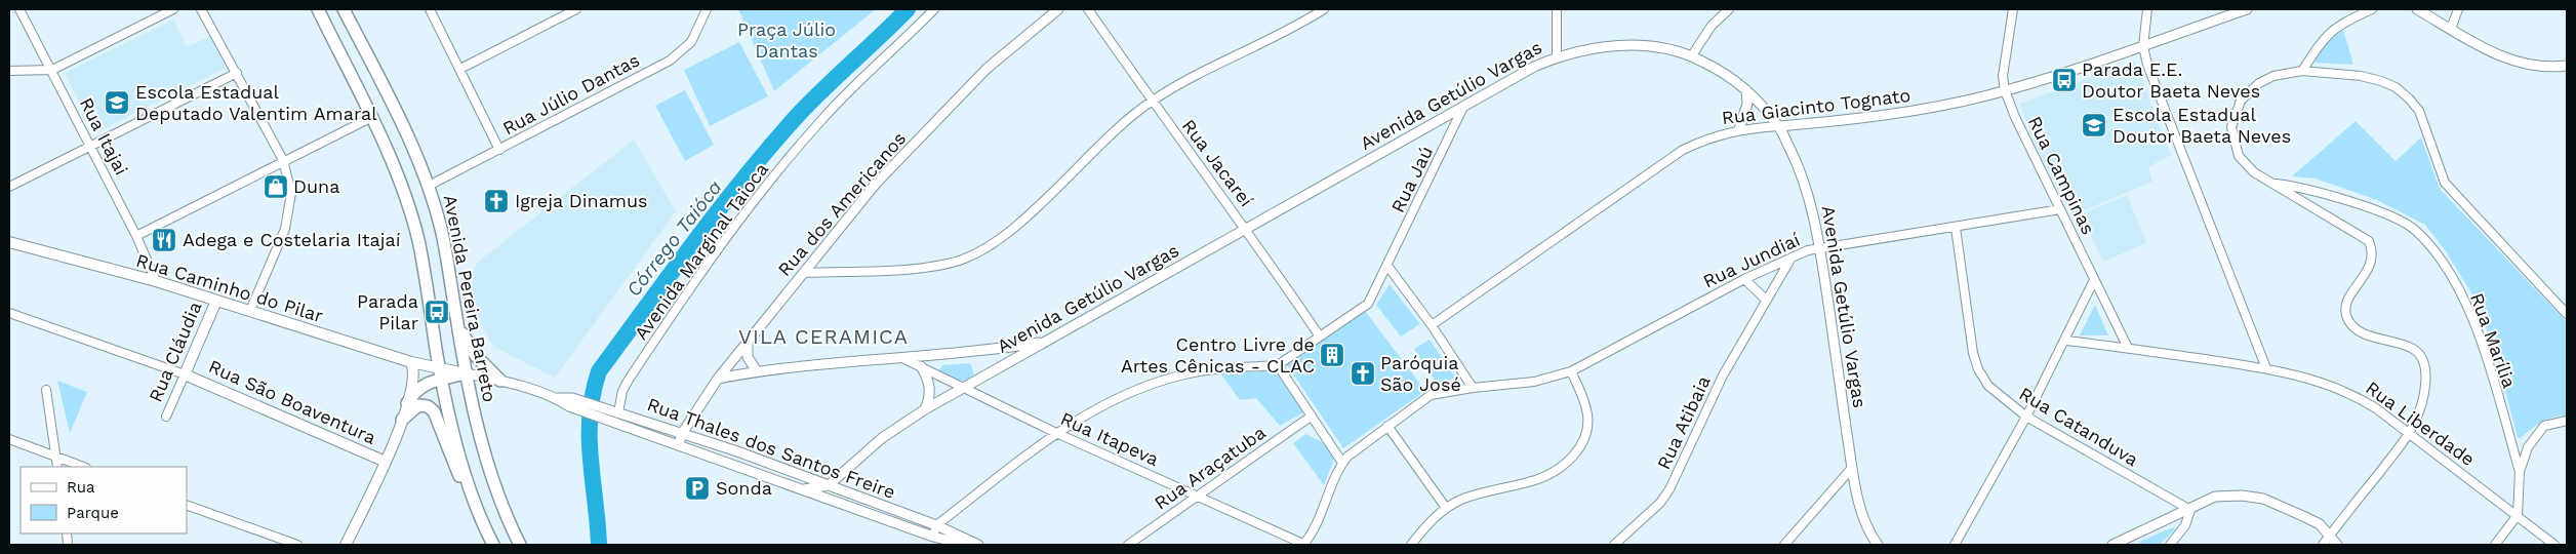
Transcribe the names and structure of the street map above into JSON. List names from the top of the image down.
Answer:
{
  "streets": {
    "main road": [
      "Rua Caminho do Pilar",
      "Avenida Pereira Barreto",
      "Rua Cláudia",
      "Rua São Boaventura"
    ],
    "street": [
      "Rua Júlio Dantas",
      "Avenida Getúlio Vargas",
      "Rua Giacinto Tognato",
      "Rua Itajai",
      "Rua Jacareí",
      "Rua Campinas",
      "Rua Jaú",
      "Rua dos Americanos",
      "Avenida Marginal Taioca",
      "Rua Jundiaí",
      "Rua Marília",
      "Rua Atibaia",
      "Rua Liberdade",
      "Rua Catanduva",
      "Rua Itapeva",
      "Rua Thales dos Santos Freire",
      "Rua Araçatuba"
    ]
  },
  "crossings": [
    ["Rua Júlio Dantas", "Avenida Pereira Barreto"],
    ["Avenida Getúlio Vargas", "Rua Giacinto Tognato"],
    ["Avenida Getúlio Vargas", "Rua Jacareí"],
    ["Avenida Getúlio Vargas", "Rua Jaú"],
    ["Avenida Getúlio Vargas", "Rua Jundiaí"],
    ["Avenida Getúlio Vargas", "Rua Itapeva"],
    ["Avenida Getúlio Vargas", "Rua Thales dos Santos Freire"],
    ["Rua Giacinto Tognato", "Rua Campinas"],
    ["Rua Itajai", "Rua Caminho do Pilar"],
    ["Rua Jacareí", "Rua Jaú"],
    ["Rua Campinas", "Rua Jundiaí"],
    ["Rua Campinas", "Rua Liberdade"],
    ["Rua dos Americanos", "Rua Thales dos Santos Freire"],
    ["Avenida Marginal Taioca", "Rua Thales dos Santos Freire"],
    ["Rua Jundiaí", "Rua Atibaia"],
    ["Rua Jundiaí", "Rua Catanduva"],
    ["Rua Caminho do Pilar", "Rua Cláudia"],
    ["Avenida Pereira Barreto", "Rua Thales dos Santos Freire"],
    ["Rua Cláudia", "Rua São Boaventura"],
    ["Rua Itapeva", "Rua Araçatuba"]
  ],
  "districts": ["VILA CERAMICA"],
  "water": ["Córrego Taióca"],
  "parks": ["Praça Júlio Dantas"],
  "places": {
    "bus stop": ["Parada E.E. Doutor Baeta Neves", "Parada Pilar"],
    "school or university": ["Escola Estadual Deputado Valentim Amaral", "Escola Estadual Doutor Baeta Neves"],
    "shop": ["Duna"],
    "church": ["Igreja Dinamus", "Paróquia São José"],
    "restaurant": ["Adega e Costelaria Itajaí"],
    "building": ["Centro Livre de Artes Cênicas - CLAC"],
    "parking": ["Sonda"]
  },
  "legend": ["Rua", "Parque"]
}
